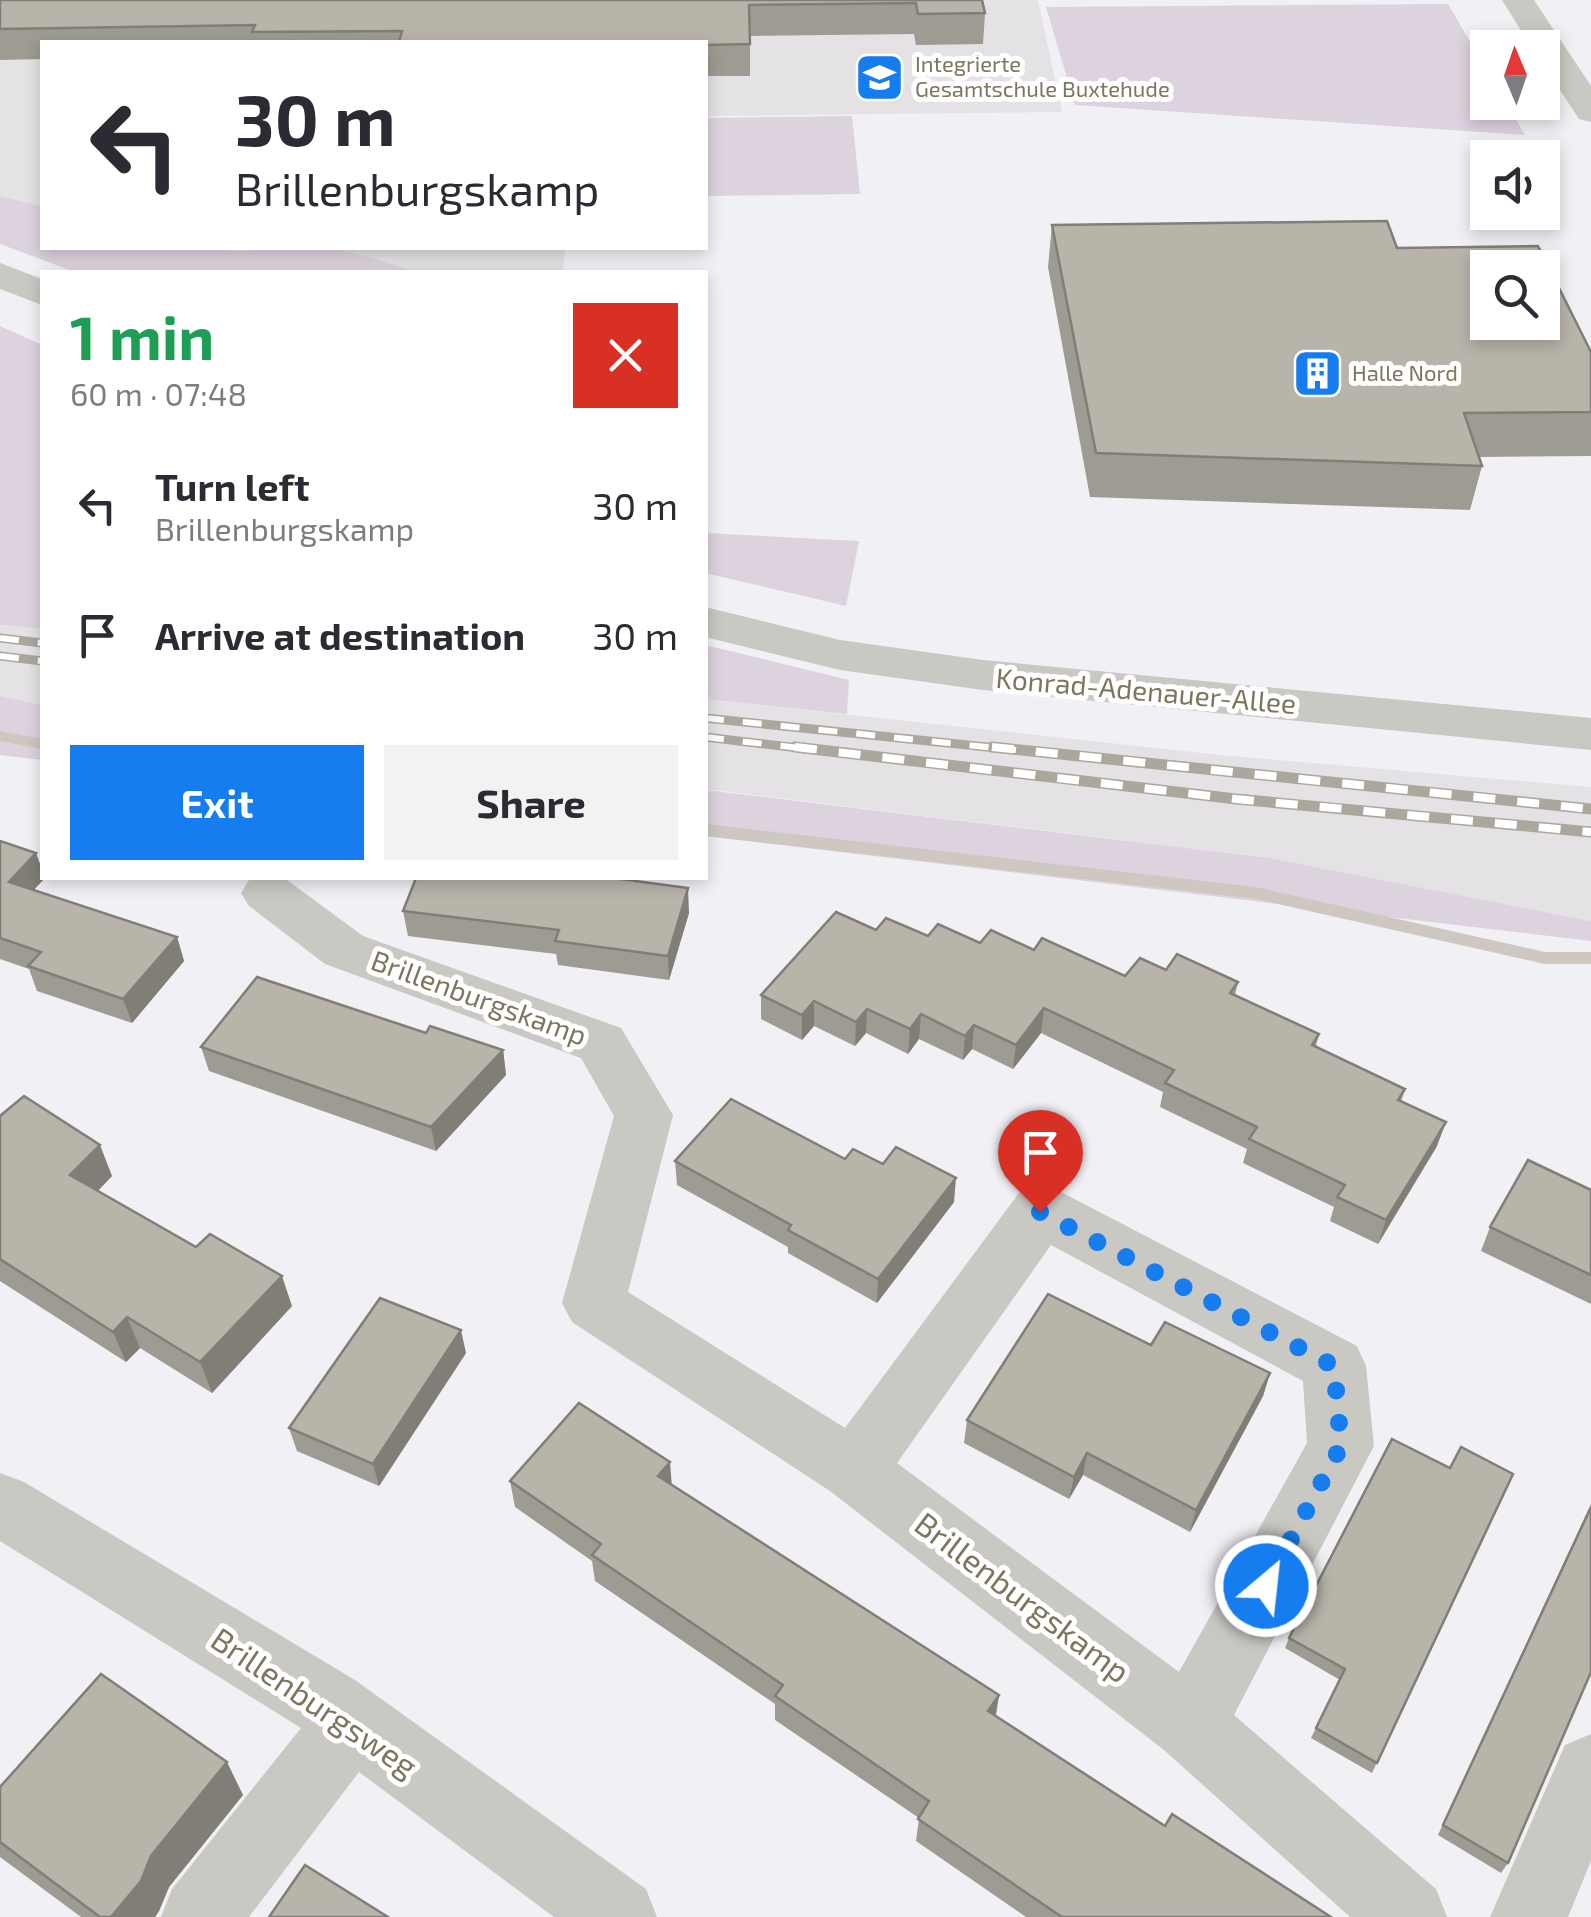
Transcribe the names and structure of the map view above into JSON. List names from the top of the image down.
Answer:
{
  "streets": {
    "street": ["Konrad-Adenauer-Allee", "Brillenburgskamp", "Brillenburgsweg"]
  },
  "places": {
    "school or university": ["Integrierte Gesamtschule Buxtehude"],
    "building": ["Halle Nord"]
  },
  "north": "top",
  "page": {
    "turn": ["30 m", "Brillenburgskamp"],
    "heading": ["1 min", "60 m · 07:48"],
    "list": [
      {
        "name": "Turn left",
        "note": "Brillenburgskamp",
        "value": "30 m"
      },
      {
        "name": "Arrive at destination",
        "value": "30 m"
      }
    ],
    "buttons": ["Exit", "Share"]
  }
}
